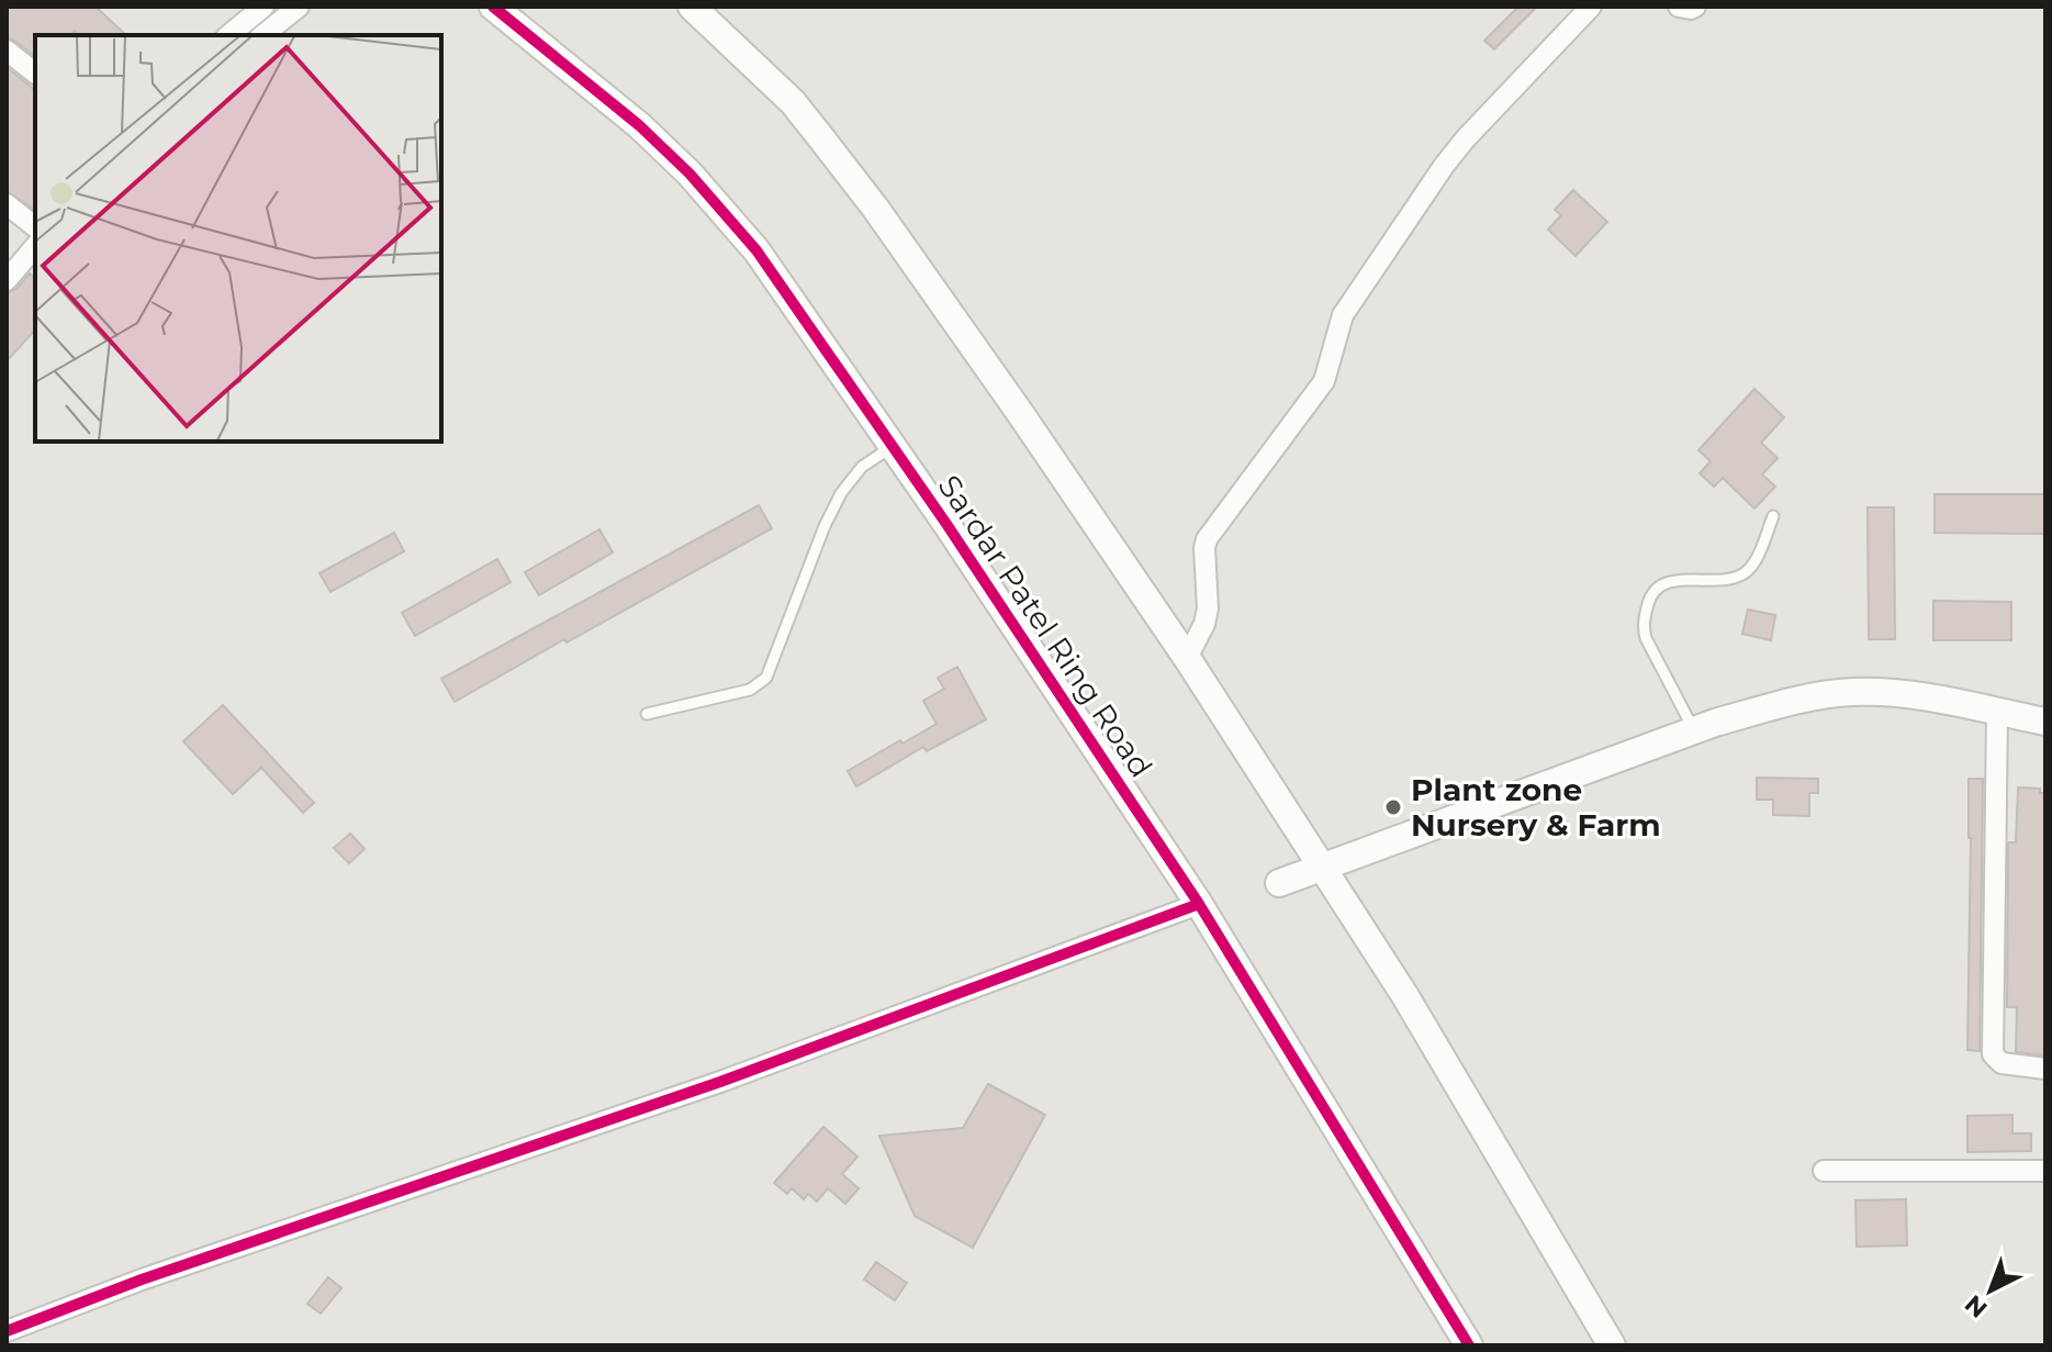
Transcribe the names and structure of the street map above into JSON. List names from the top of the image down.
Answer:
{
  "streets": {
    "street": ["Sardar Patel Ring Road"]
  },
  "places": ["Plant zone Nursery & Farm"],
  "north": "bottom left"
}
